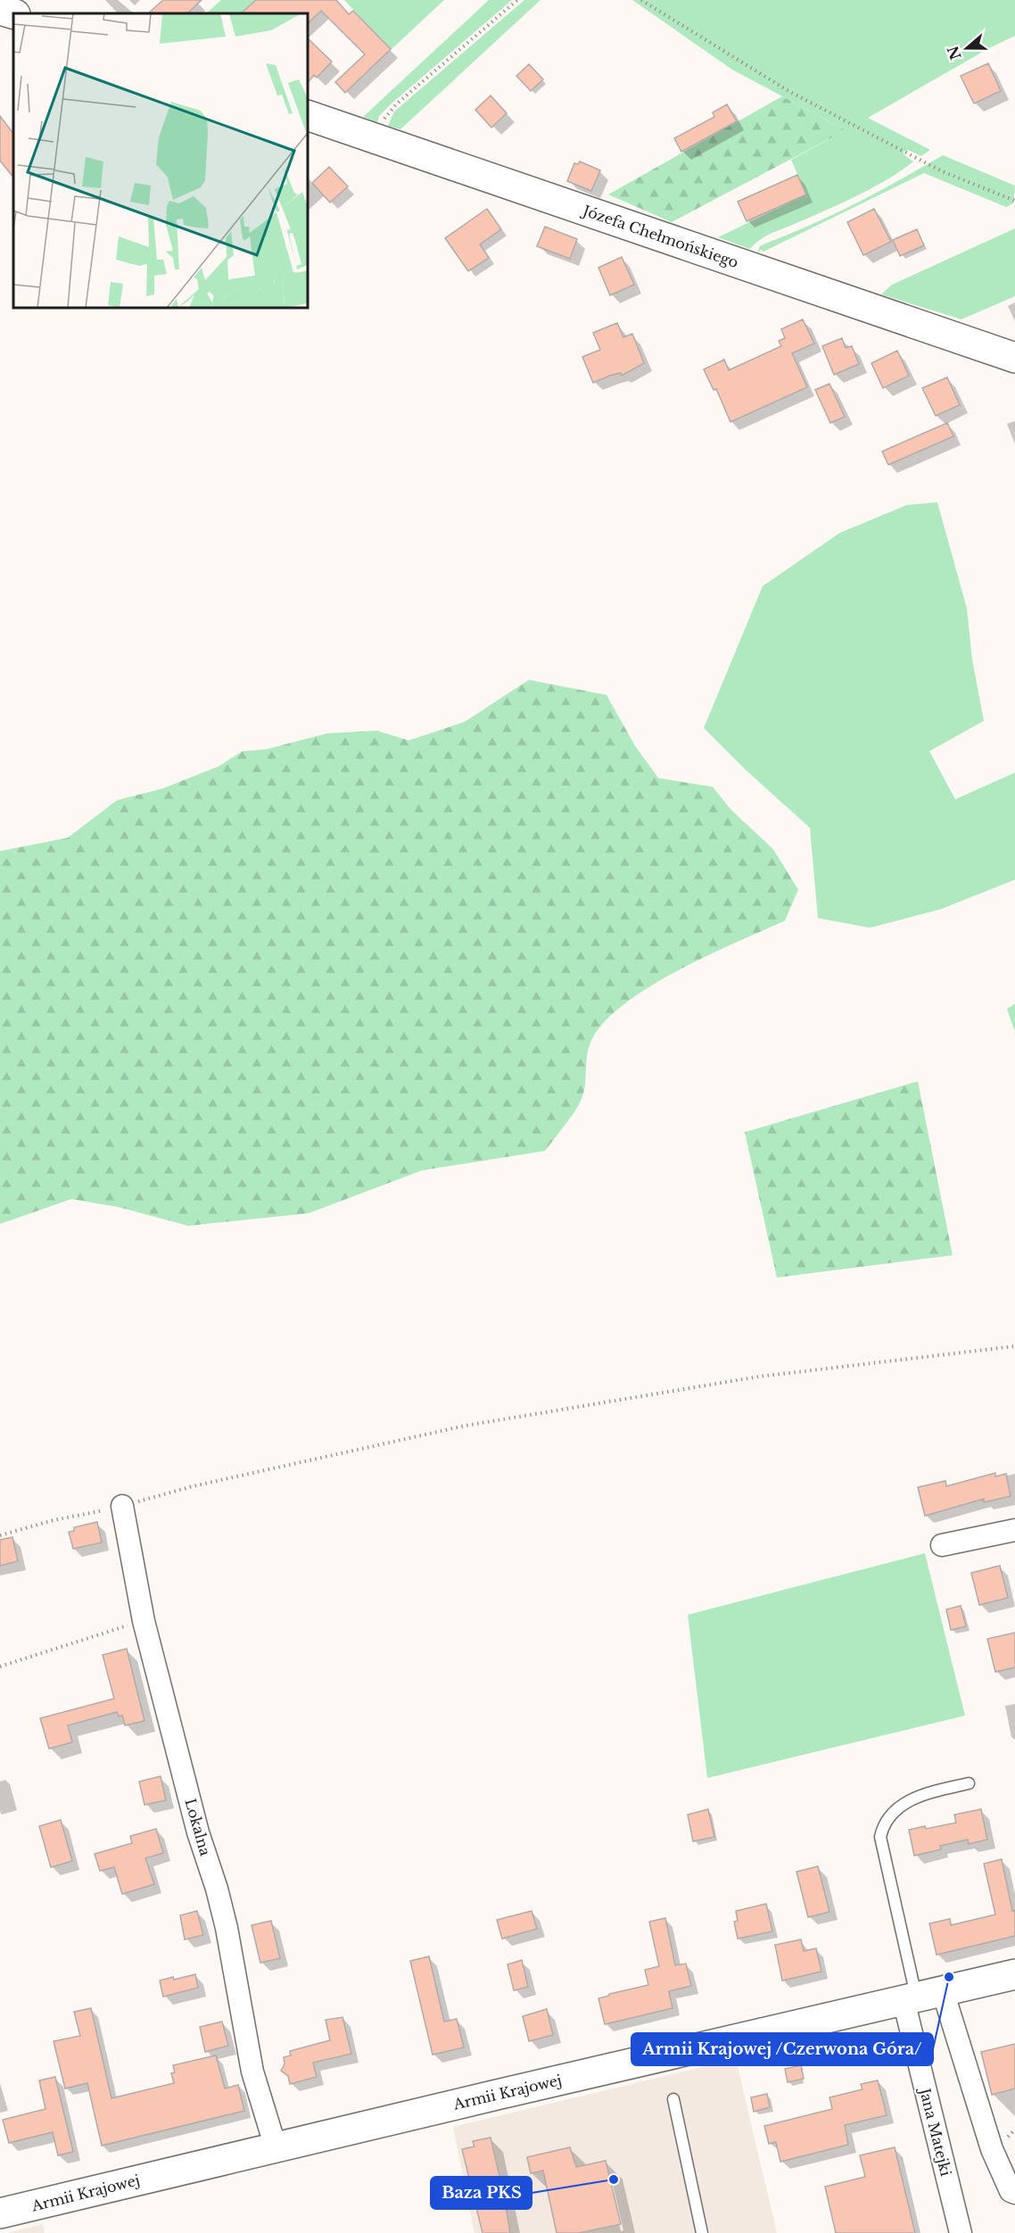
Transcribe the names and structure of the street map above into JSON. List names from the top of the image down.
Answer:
{
  "streets": {
    "street": [
      "Józefa Chełmońskiego",
      "Lokalna",
      "Armii Krajowej",
      "Jana Matejki"
    ]
  },
  "crossings": [
    ["Lokalna", "Armii Krajowej"],
    ["Armii Krajowej", "Jana Matejki"]
  ],
  "places": ["Armii Krajowej /Czerwona Góra/", "Baza PKS"],
  "north": "left"
}
